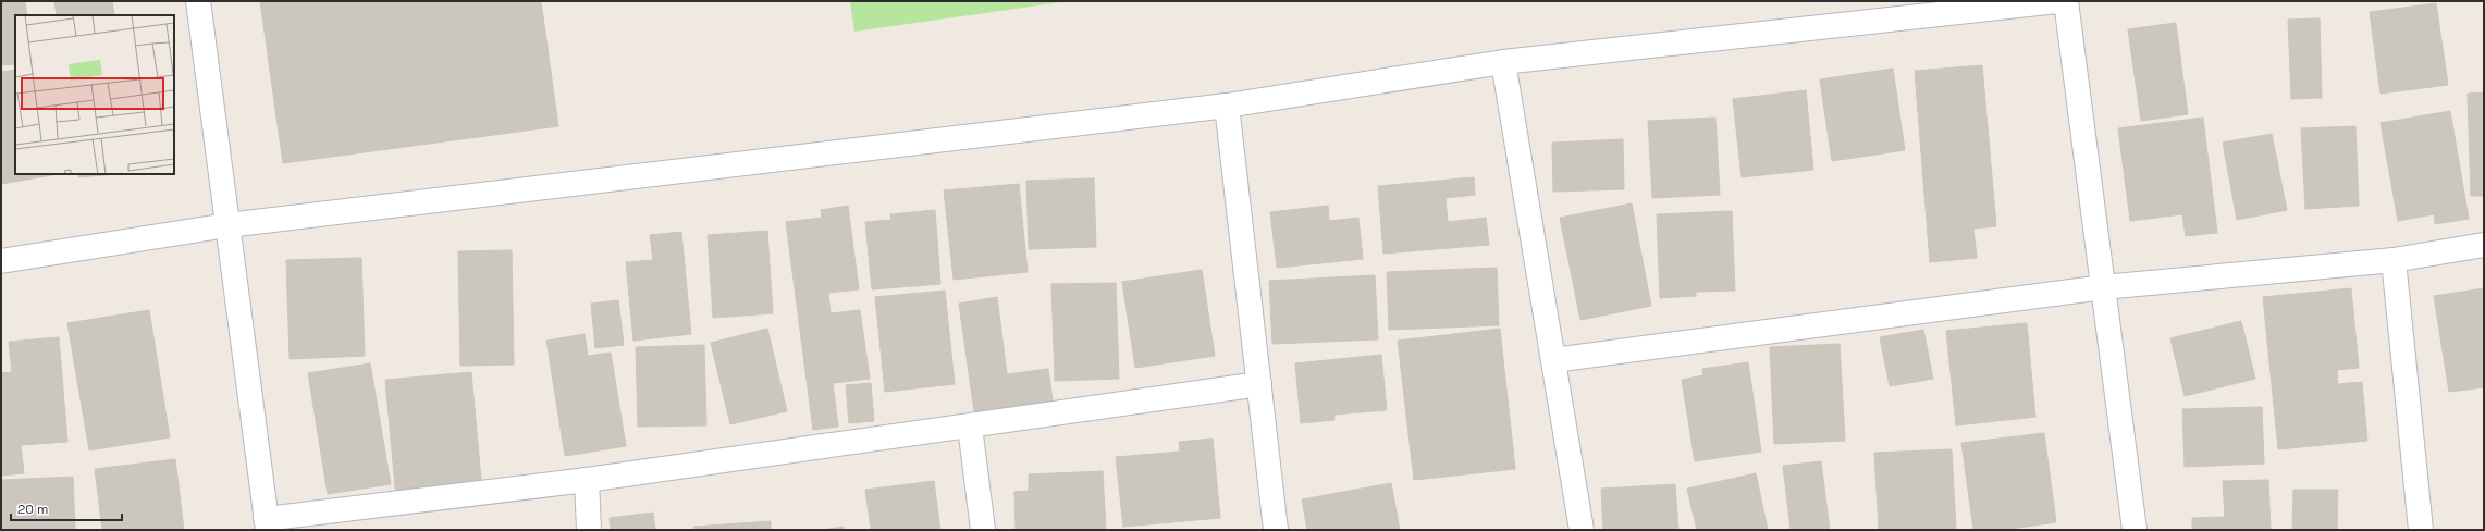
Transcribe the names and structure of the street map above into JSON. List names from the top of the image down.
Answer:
{
  "scale_bar": "20 m"
}
